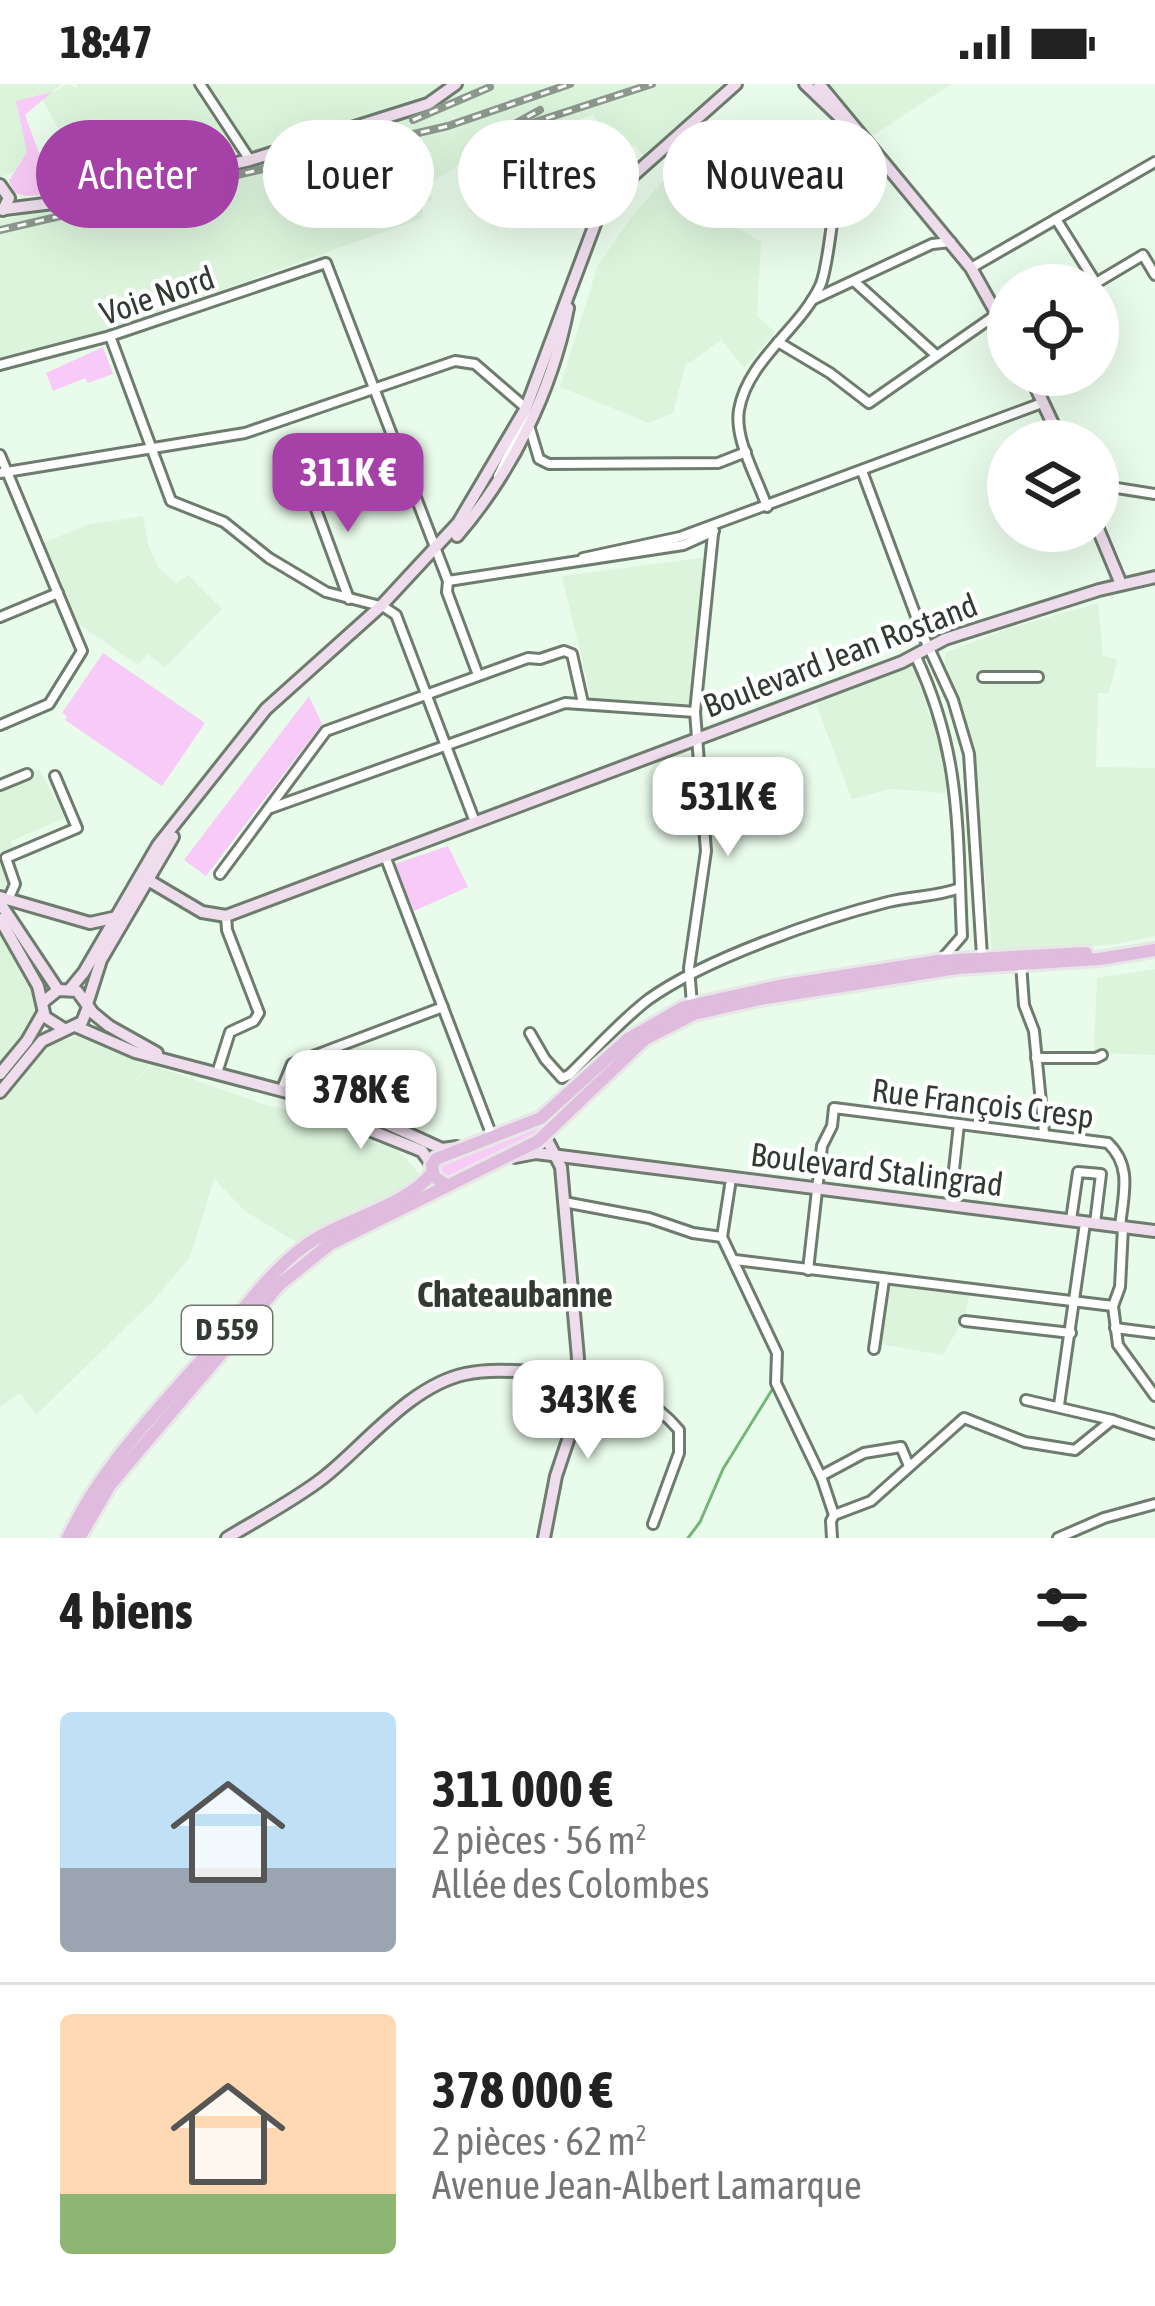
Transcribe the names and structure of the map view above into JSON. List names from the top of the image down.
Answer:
{
  "streets": {
    "main road": ["D 559"],
    "street": [
      "Voie Nord",
      "Boulevard Jean Rostand",
      "Rue François Cresp",
      "Boulevard Stalingrad"
    ]
  },
  "crossings": [
    ["Rue François Cresp", "Boulevard Stalingrad"]
  ],
  "districts": ["Chateaubanne"],
  "page": {
    "status": "18:47",
    "chip": [
      "Acheter",
      "Louer",
      "Filtres",
      "Nouveau"
    ],
    "price": [
      "311K €",
      "531K €",
      "378K €",
      "343K €"
    ],
    "heading": "4 biens",
    "list": [
      {
        "name": "311 000 €",
        "note": "2 pièces · 56 m² · Allée des Colombes"
      },
      {
        "name": "378 000 €",
        "note": "2 pièces · 62 m² · Avenue Jean-Albert Lamarque"
      }
    ]
  }
}
